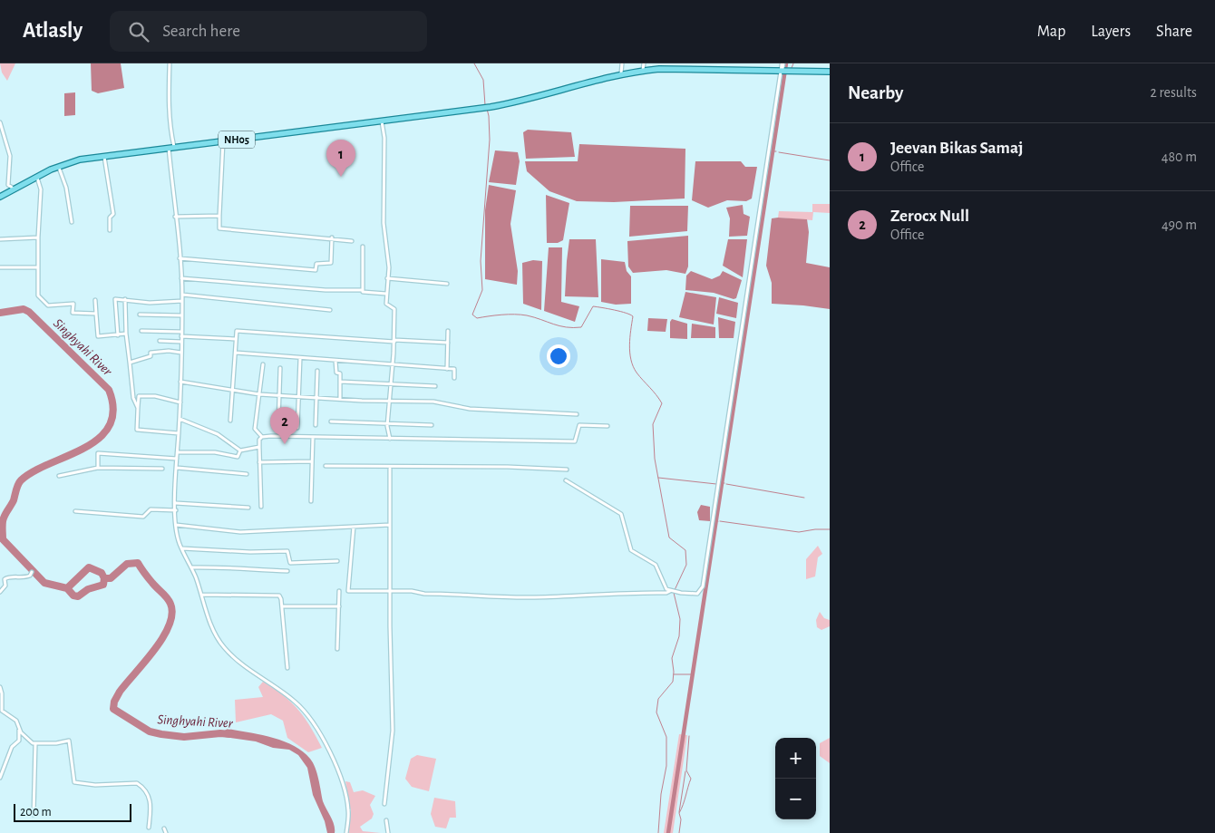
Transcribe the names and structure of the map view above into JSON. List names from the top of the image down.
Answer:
{
  "streets": {
    "main road": ["NH05"]
  },
  "water": ["Singhyahi River"],
  "scale_bar": "200 m",
  "page": {
    "header": "Atlasly",
    "search": "Search here",
    "nav": ["Map", "Layers", "Share"],
    "heading": ["Nearby", "2 results"],
    "list": [
      {
        "mark": "1",
        "name": "Jeevan Bikas Samaj",
        "note": "Office",
        "value": "480 m"
      },
      {
        "mark": "2",
        "name": "Zerocx Null",
        "note": "Office",
        "value": "490 m"
      }
    ],
    "pins": ["1", "2"],
    "map_buttons": ["+", "−"],
    "scale": "200 m"
  }
}
